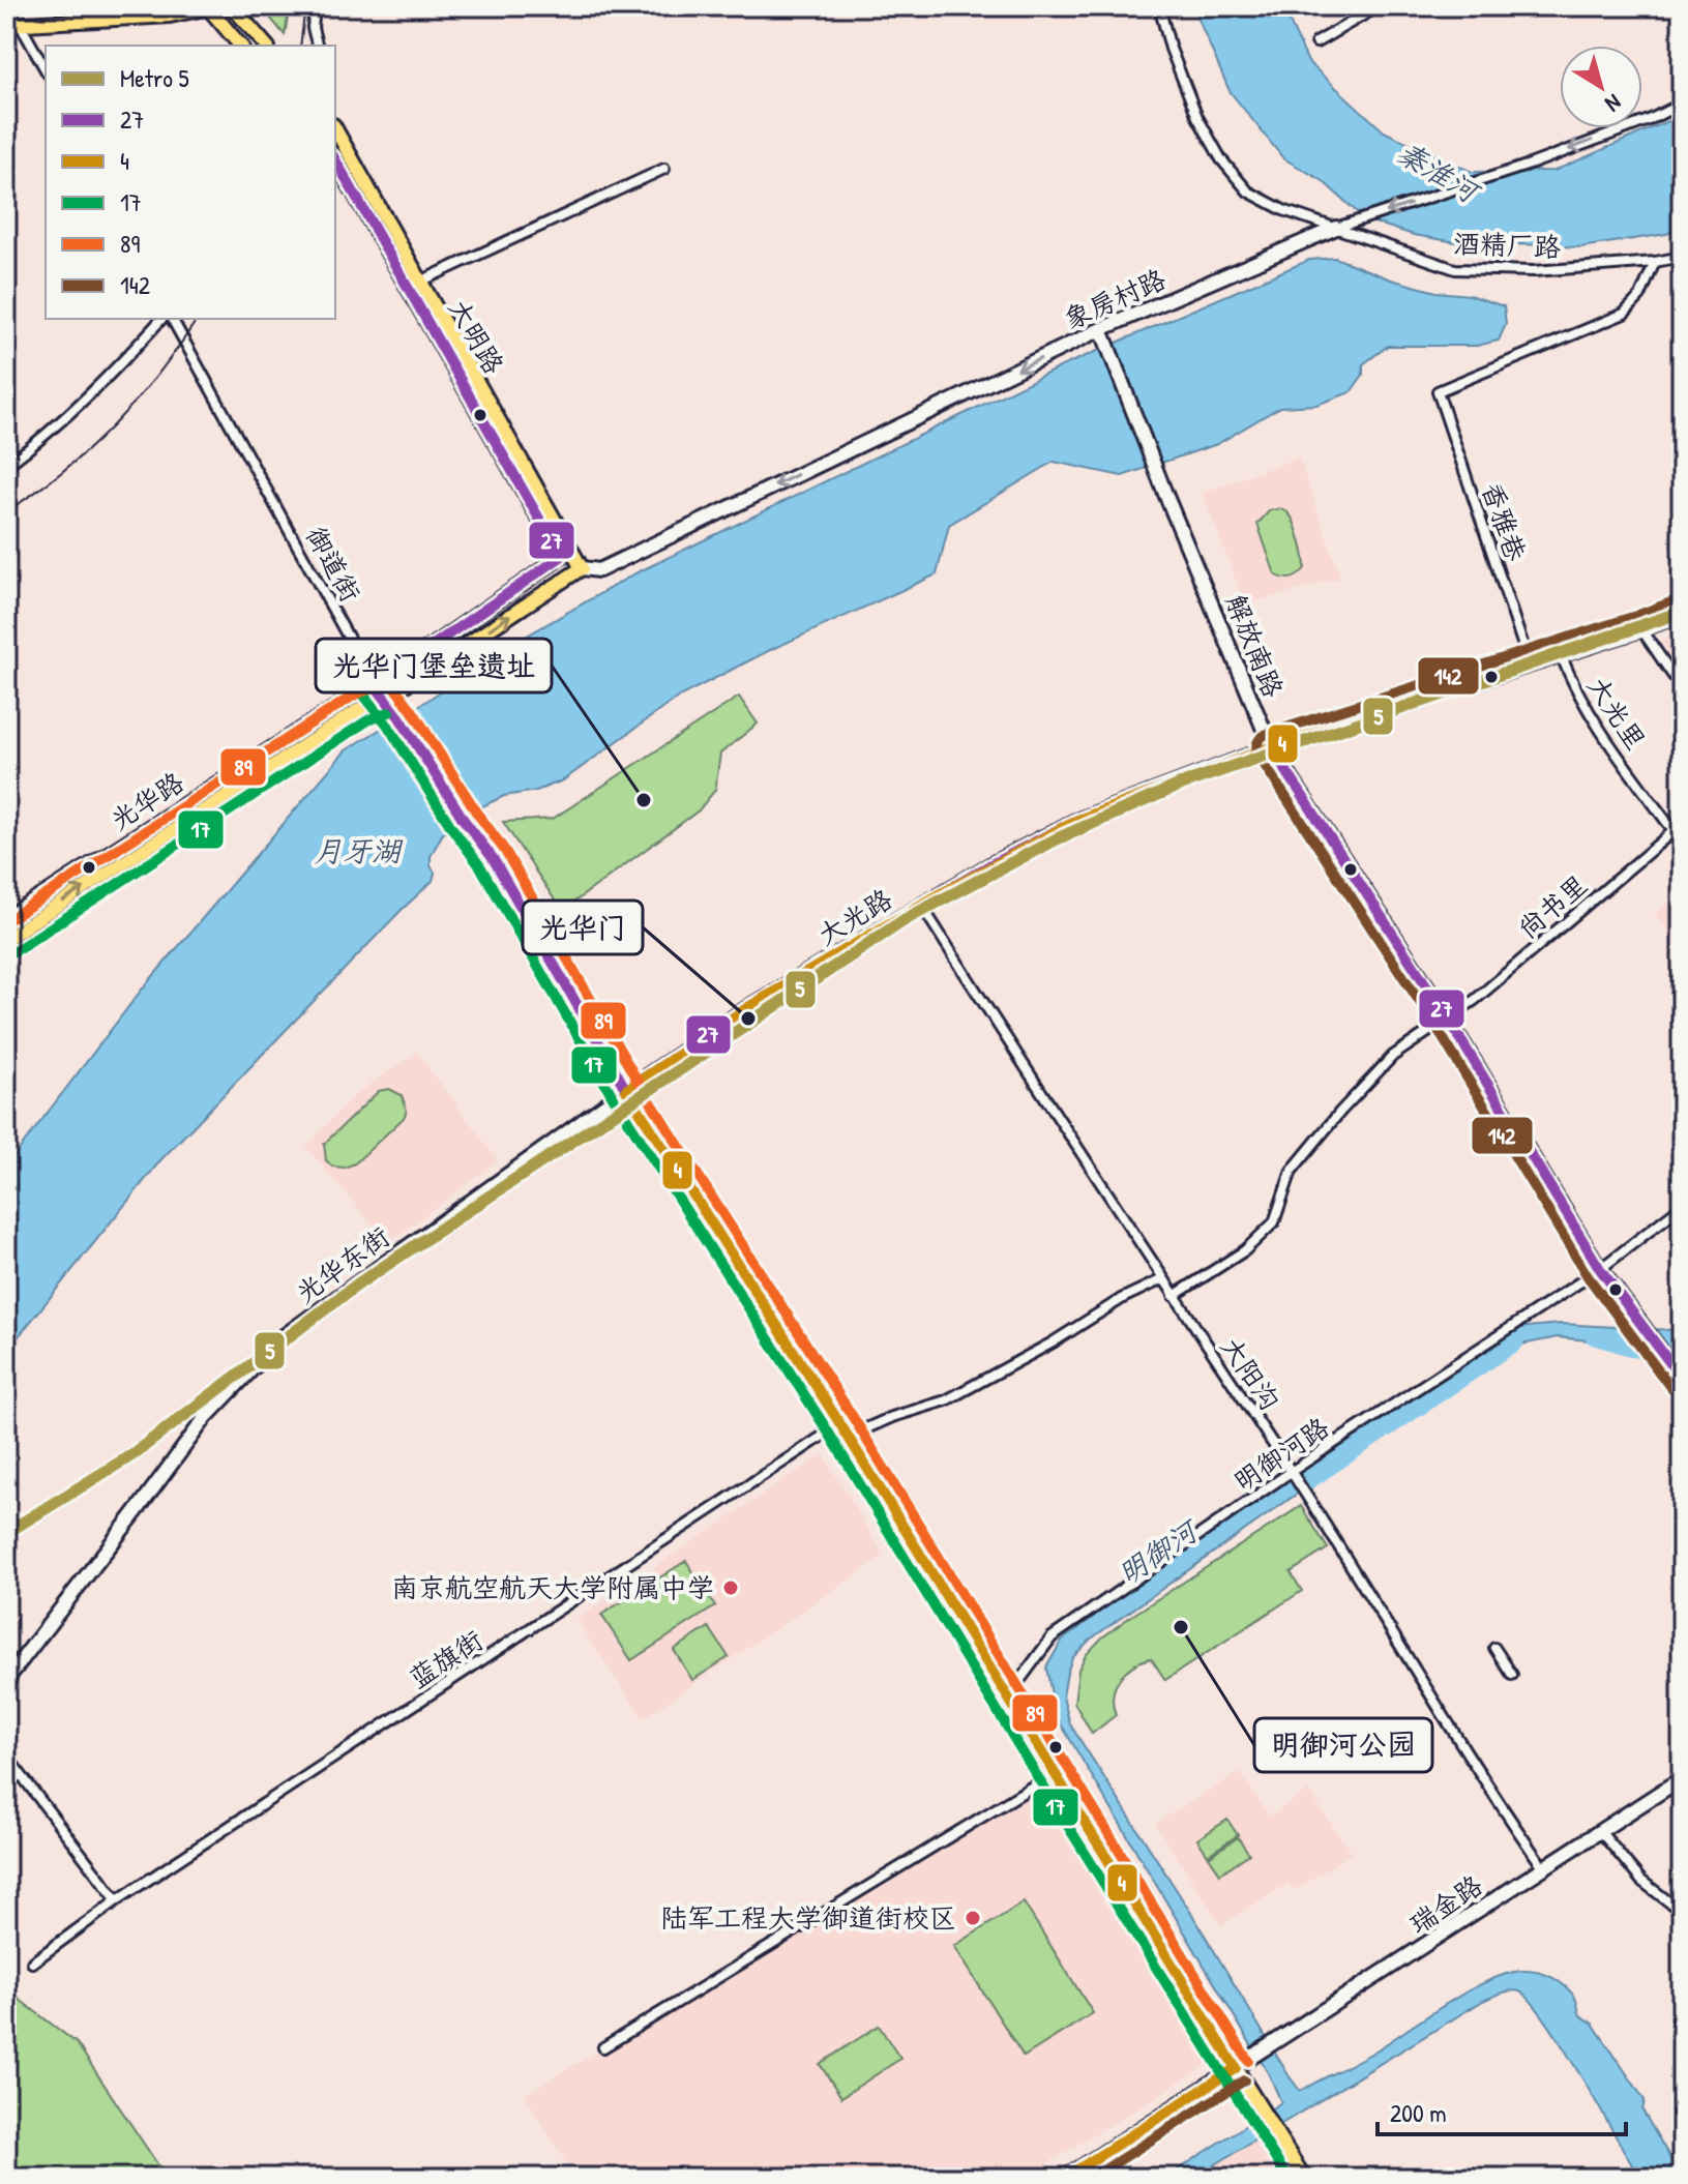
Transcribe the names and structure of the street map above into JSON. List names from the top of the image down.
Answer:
{
  "streets": {
    "main road": ["大明路", "光华路"],
    "street": [
      "酒精厂路",
      "象房村路",
      "香雅巷",
      "御道街",
      "解放南路",
      "大光里",
      "尚书里",
      "大光路",
      "光华东街",
      "大阳沟",
      "明御河路",
      "蓝旗街",
      "瑞金路"
    ]
  },
  "crossings": [
    ["酒精厂路", "象房村路"],
    ["酒精厂路", "香雅巷"],
    ["象房村路", "大明路"],
    ["象房村路", "解放南路"],
    ["象房村路", "光华路"],
    ["大明路", "光华路"],
    ["香雅巷", "大光路"],
    ["御道街", "光华路"],
    ["解放南路", "尚书里"],
    ["解放南路", "大光路"],
    ["解放南路", "明御河路"],
    ["大光里", "尚书里"],
    ["大光里", "大光路"],
    ["尚书里", "大阳沟"],
    ["大光路", "大阳沟"],
    ["大阳沟", "明御河路"],
    ["大阳沟", "瑞金路"]
  ],
  "one_way": ["象房村路"],
  "water": ["秦淮河", "月牙湖", "明御河"],
  "places": [
    "光华门堡垒遗址",
    "光华门",
    "南京航空航天大学附属中学",
    "明御河公园",
    "陆军工程大学御道街校区"
  ],
  "lines": [
    "transit line 27",
    "transit line 142",
    "metro line 5",
    "transit line 4",
    "transit line 89",
    "transit line 17"
  ],
  "legend": [
    "Metro 5",
    "27",
    "4",
    "17",
    "89",
    "142"
  ],
  "scale_bar": "200 m",
  "north": "bottom right"
}
